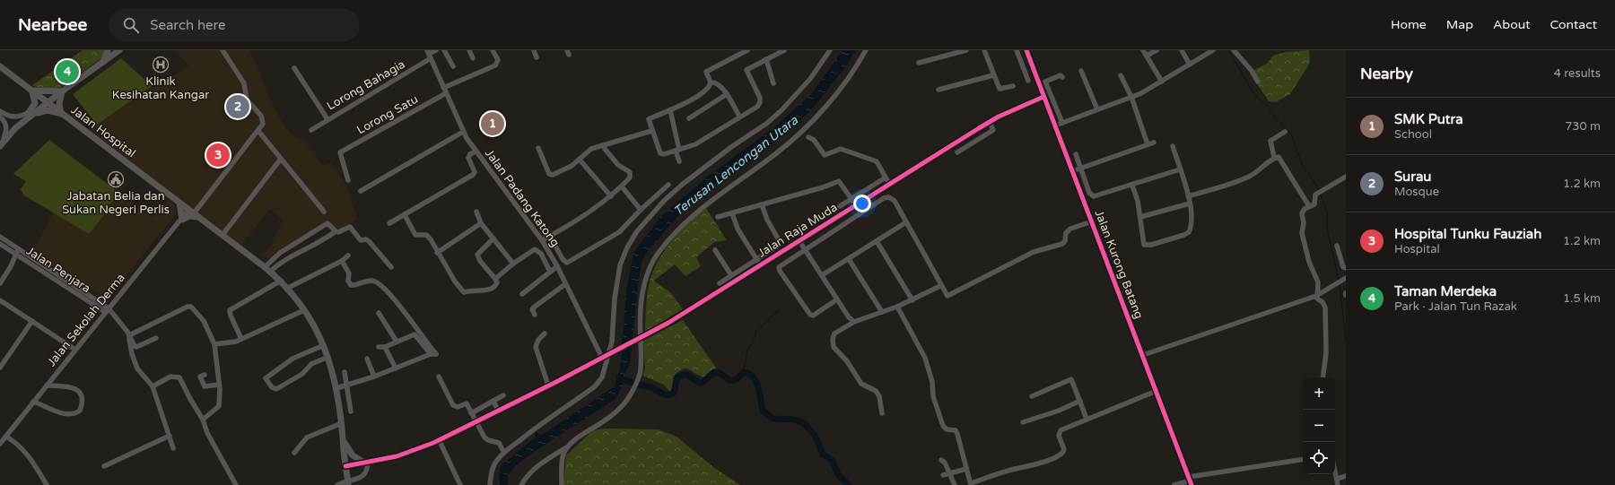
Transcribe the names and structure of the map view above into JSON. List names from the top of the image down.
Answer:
{
  "streets": {
    "main road": ["Jalan Hospital"],
    "street": [
      "Lorong Bahagia",
      "Lorong Satu",
      "Jalan Padang Katong",
      "Jalan Raja Muda",
      "Jalan Kurong Batang",
      "Jalan Penjara",
      "Jalan Sekolah Derma"
    ]
  },
  "crossings": [
    ["Lorong Bahagia", "Jalan Padang Katong"],
    ["Lorong Satu", "Jalan Padang Katong"],
    ["Jalan Hospital", "Jalan Raja Muda"],
    ["Jalan Hospital", "Jalan Sekolah Derma"],
    ["Jalan Padang Katong", "Jalan Raja Muda"],
    ["Jalan Raja Muda", "Jalan Kurong Batang"],
    ["Jalan Penjara", "Jalan Sekolah Derma"]
  ],
  "water": ["Terusan Lencongan Utara"],
  "places": {
    "hospital": ["Klinik Kesihatan Kangar"],
    "public building": ["Jabatan Belia dan Sukan Negeri Perlis"]
  },
  "page": {
    "header": "Nearbee",
    "search": "Search here",
    "nav": [
      "Home",
      "Map",
      "About",
      "Contact"
    ],
    "heading": ["Nearby", "4 results"],
    "pins": [
      "4",
      "2",
      "1",
      "3"
    ],
    "list": [
      {
        "mark": "1",
        "name": "SMK Putra",
        "note": "School",
        "value": "730 m"
      },
      {
        "mark": "2",
        "name": "Surau",
        "note": "Mosque",
        "value": "1.2 km"
      },
      {
        "mark": "3",
        "name": "Hospital Tunku Fauziah",
        "note": "Hospital",
        "value": "1.2 km"
      },
      {
        "mark": "4",
        "name": "Taman Merdeka",
        "note": "Park · Jalan Tun Razak",
        "value": "1.5 km"
      }
    ],
    "map_buttons": ["+", "−"]
  }
}
